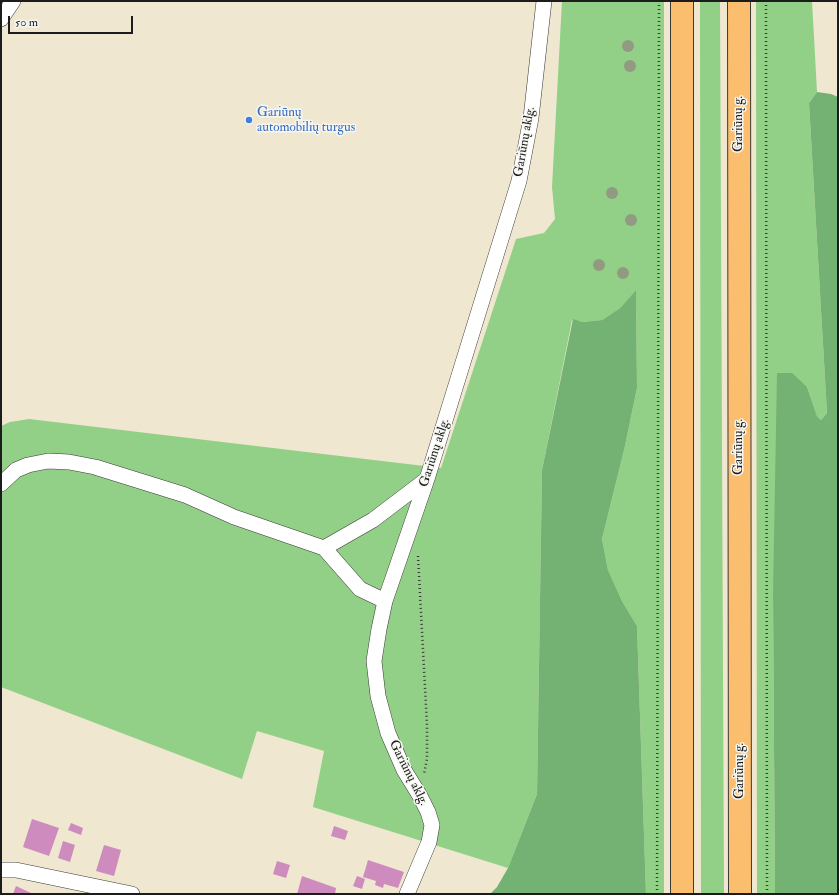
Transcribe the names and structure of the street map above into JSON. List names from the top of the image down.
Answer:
{
  "streets": {
    "highway": ["Gariūnų g."],
    "street": ["Gariūnų aklg."]
  },
  "places": ["Gariūnų automobilių turgus"],
  "scale_bar": "50 m"
}
